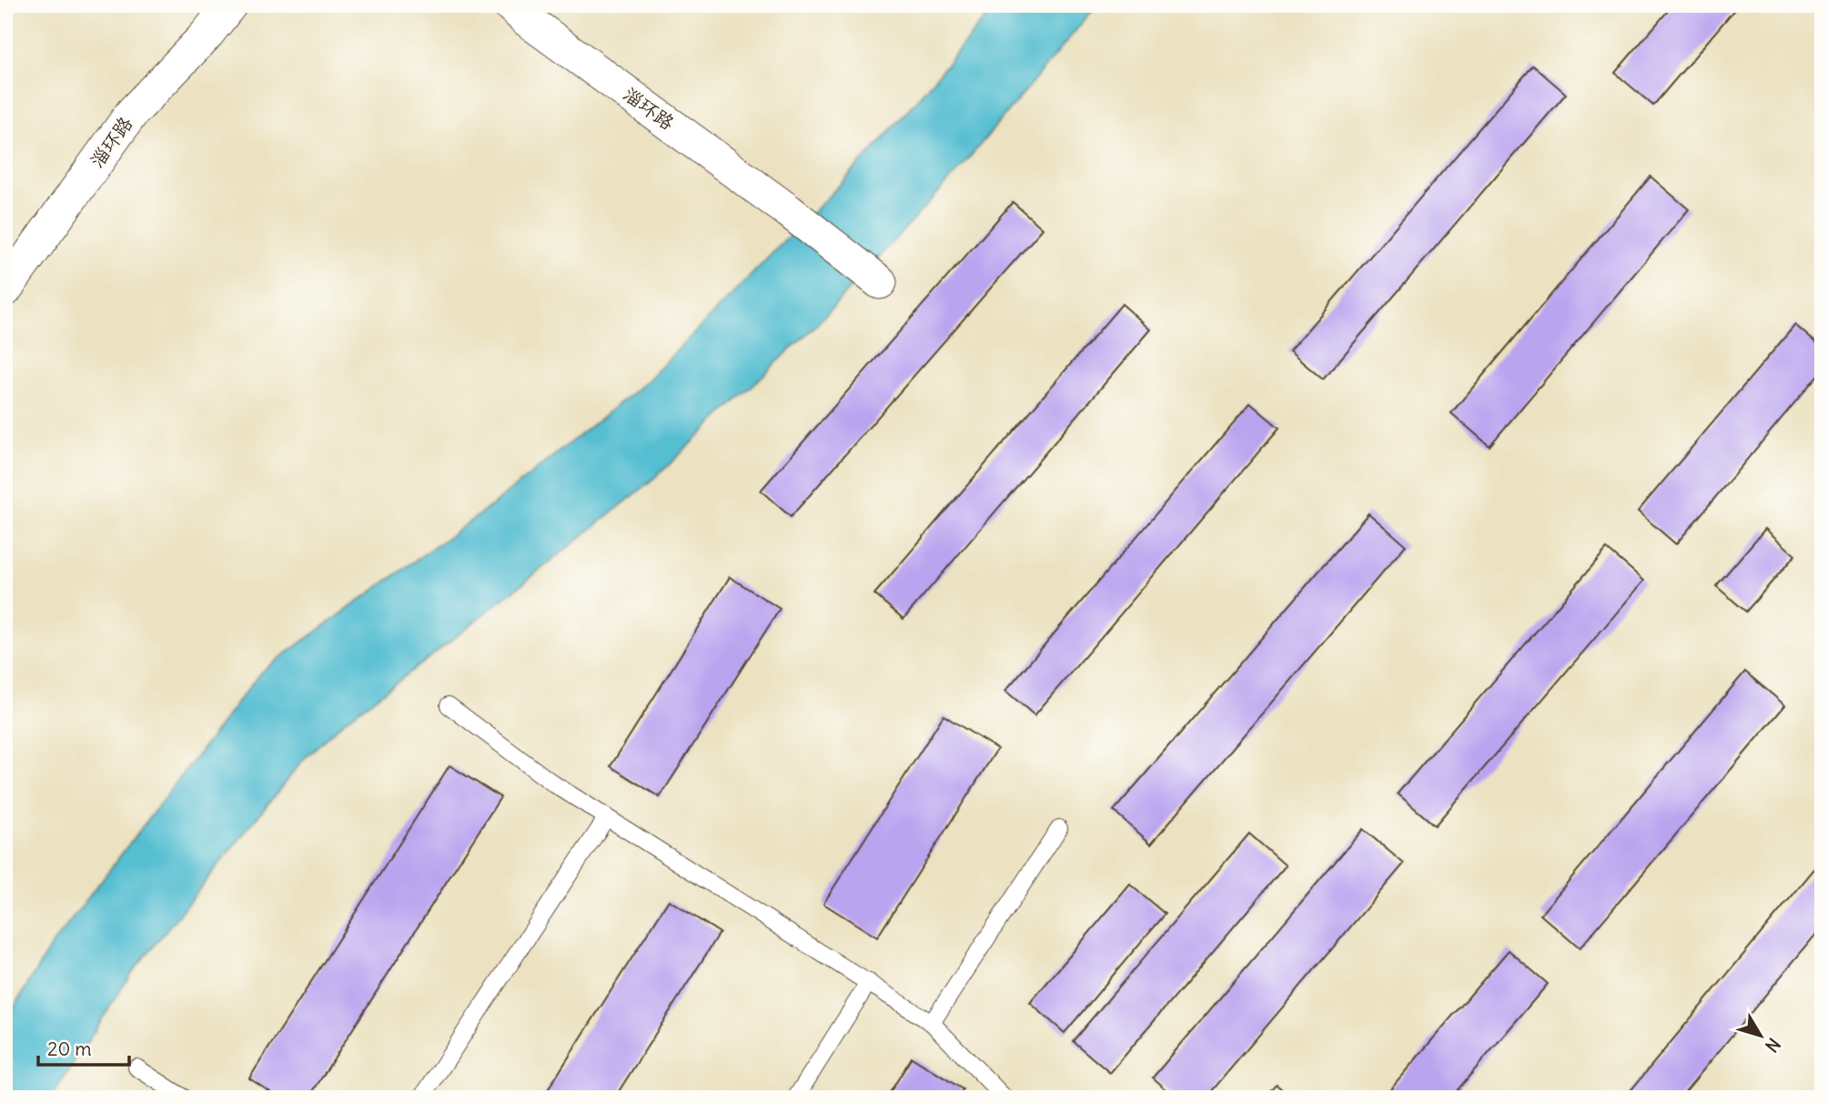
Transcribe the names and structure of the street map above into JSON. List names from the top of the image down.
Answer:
{
  "streets": {
    "street": ["淄环路"]
  },
  "scale_bar": "20 m",
  "north": "bottom right"
}
